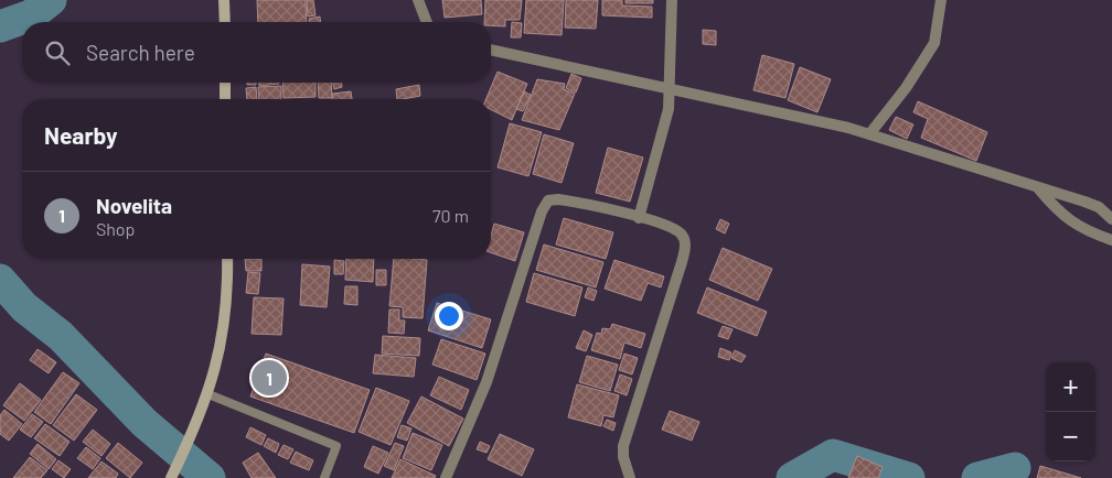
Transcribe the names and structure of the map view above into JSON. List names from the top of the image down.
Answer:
{
  "page": {
    "search": "Search here",
    "heading": "Nearby",
    "list": [
      {
        "mark": "1",
        "name": "Novelita",
        "note": "Shop",
        "value": "70 m"
      }
    ],
    "pins": "1",
    "map_buttons": ["+", "−"]
  }
}
